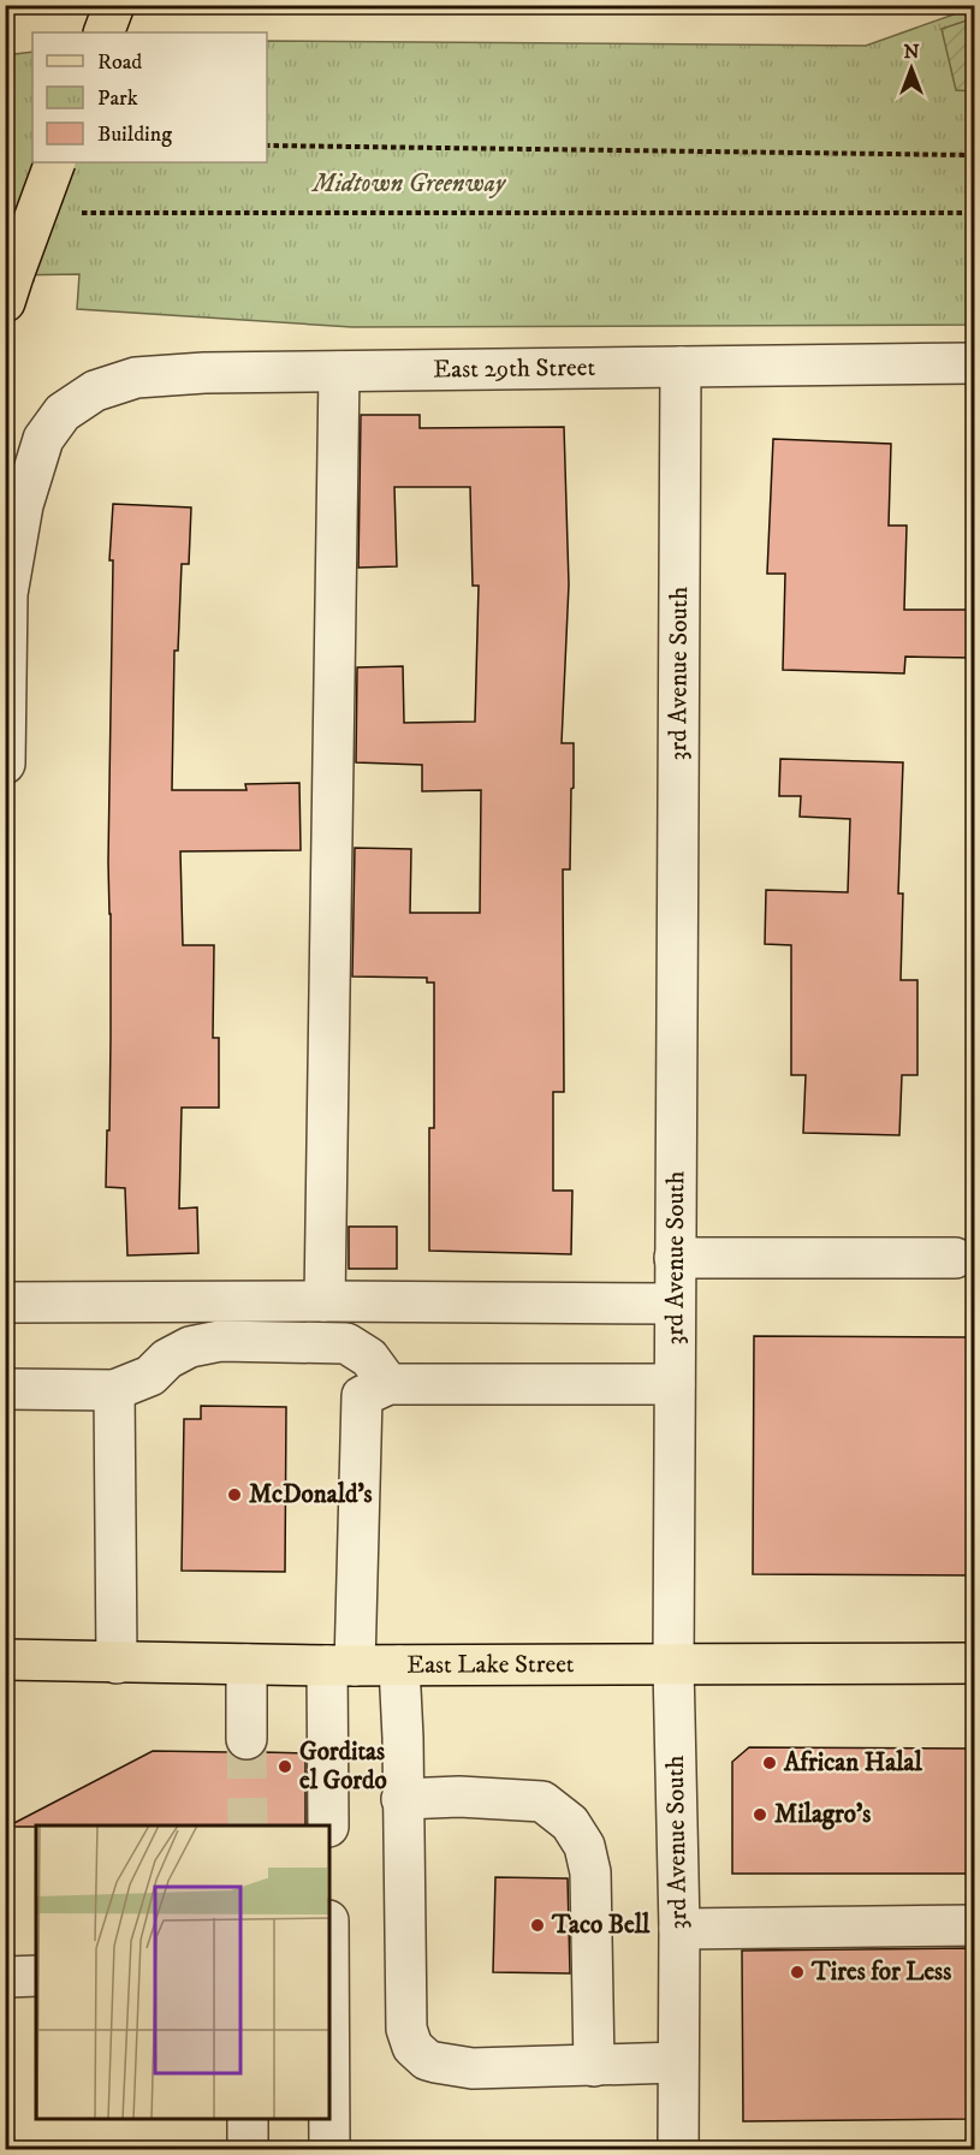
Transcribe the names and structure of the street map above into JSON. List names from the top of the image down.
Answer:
{
  "streets": {
    "main road": ["East Lake Street"],
    "street": ["East 29th Street", "3rd Avenue South"]
  },
  "crossings": [
    ["East 29th Street", "3rd Avenue South"],
    ["3rd Avenue South", "East Lake Street"]
  ],
  "parks": ["Midtown Greenway"],
  "places": [
    "McDonald's",
    "African Halal",
    "Gorditas el Gordo",
    "Milagro's",
    "Taco Bell",
    "Tires for Less"
  ],
  "legend": ["Road", "Park", "Building"],
  "north": "top"
}
